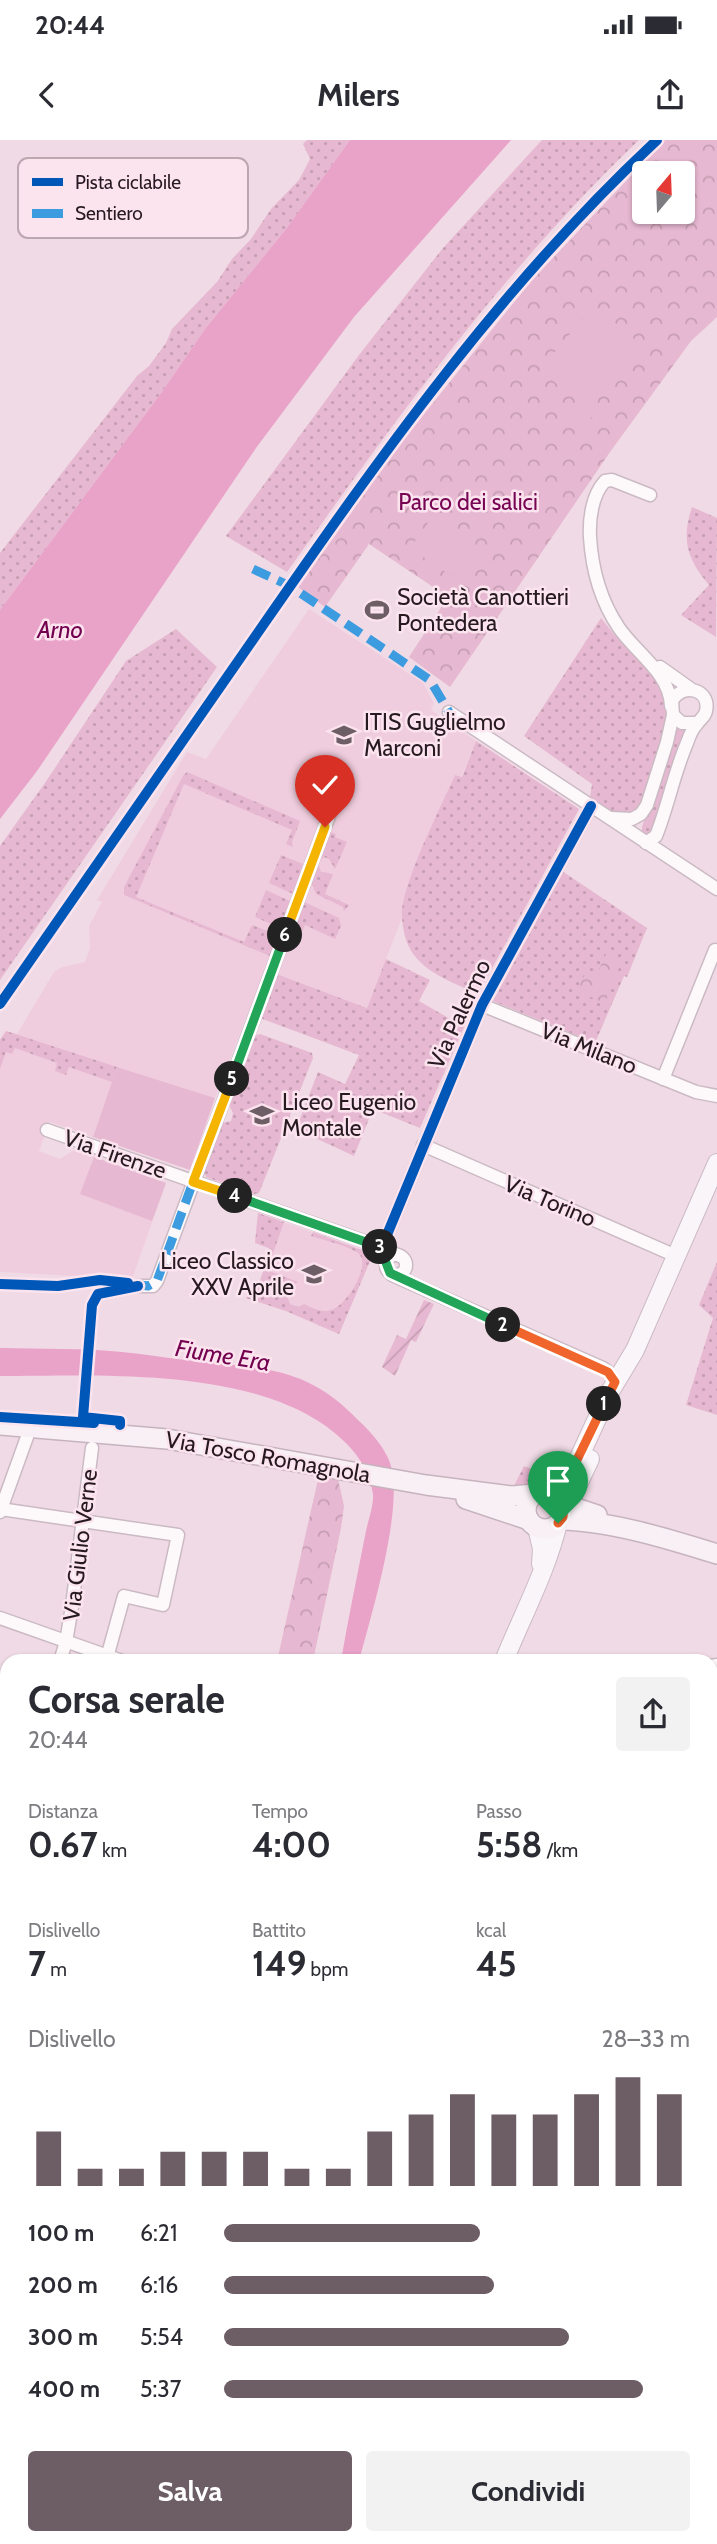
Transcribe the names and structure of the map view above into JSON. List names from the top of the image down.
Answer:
{
  "streets": {
    "main road": ["Via Tosco Romagnola"],
    "street": [
      "Via Palermo",
      "Via Milano",
      "Via Firenze",
      "Via Torino",
      "Via Giulio Verne"
    ]
  },
  "crossings": [
    ["Via Palermo", "Via Milano"],
    ["Via Palermo", "Via Firenze"],
    ["Via Palermo", "Via Torino"]
  ],
  "water": ["Arno", "Fiume Era"],
  "parks": ["Parco dei salici"],
  "places": {
    "sports": ["Società Canottieri Pontedera"],
    "school or university": ["ITIS Guglielmo Marconi", "Liceo Eugenio Montale", "Liceo Classico XXV Aprile"]
  },
  "legend": ["Pista ciclabile", "Sentiero"],
  "north": "top",
  "page": {
    "status": "20:44",
    "header": "Milers",
    "pins": [
      "6",
      "5",
      "4",
      "3",
      "2",
      "1"
    ],
    "heading": ["Corsa serale", "20:44"],
    "stats": [
      ["Distanza", "0.67 km"],
      ["Tempo", "4:00"],
      ["Passo", "5:58 /km"],
      ["Dislivello", "7 m"],
      ["Battito", "149 bpm"],
      ["kcal", "45"]
    ],
    "chart": ["Dislivello", "28–33 m"],
    "list": [
      {
        "name": "100 m",
        "note": "6:21"
      },
      {
        "name": "200 m",
        "note": "6:16"
      },
      {
        "name": "300 m",
        "note": "5:54"
      },
      {
        "name": "400 m",
        "note": "5:37"
      }
    ],
    "buttons": ["Salva", "Condividi"]
  }
}
